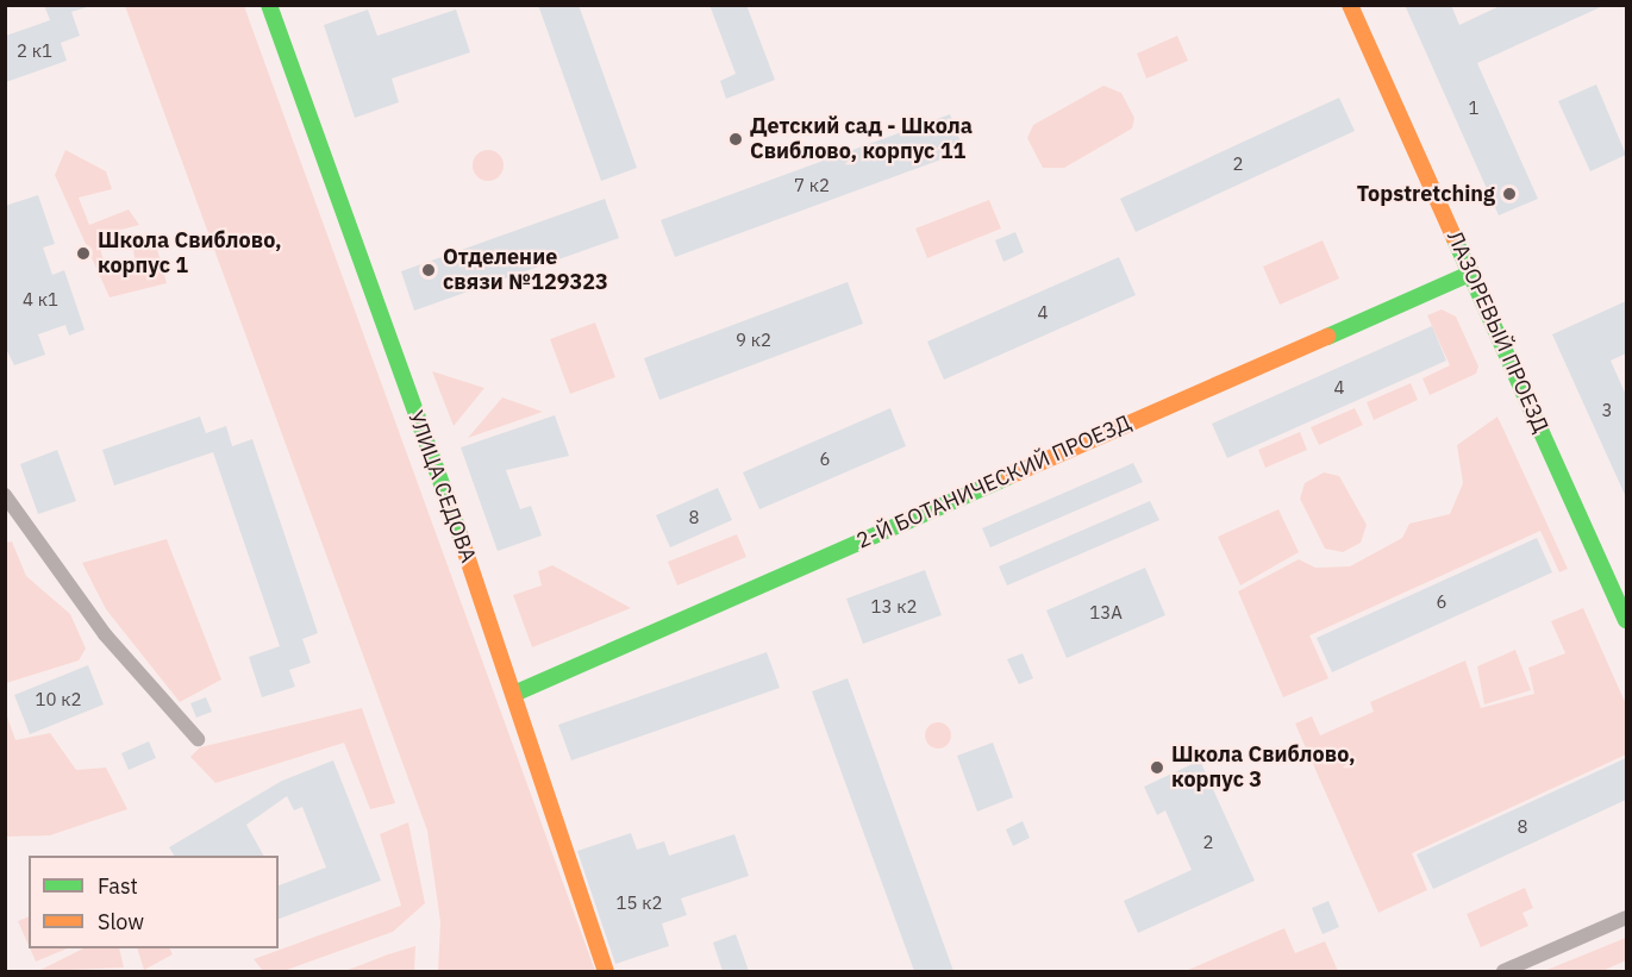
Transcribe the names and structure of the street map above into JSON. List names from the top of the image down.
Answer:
{
  "streets": {
    "street": ["ЛАЗОРЕВЫЙ ПРОЕЗД", "2-Й БОТАНИЧЕСКИЙ ПРОЕЗД", "УЛИЦА СЕДОВА"]
  },
  "crossings": [
    ["ЛАЗОРЕВЫЙ ПРОЕЗД", "2-Й БОТАНИЧЕСКИЙ ПРОЕЗД"],
    ["2-Й БОТАНИЧЕСКИЙ ПРОЕЗД", "УЛИЦА СЕДОВА"]
  ],
  "places": [
    "Детский сад - Школа Свиблово, корпус 11",
    "Topstretching",
    "Школа Свиблово, корпус 1",
    "Отделение связи №129323",
    "Школа Свиблово, корпус 3"
  ],
  "house_numbers": [
    "2 к1",
    "1",
    "2",
    "7 к2",
    "4 к1",
    "4",
    "9 к2",
    "4",
    "3",
    "6",
    "8",
    "6",
    "13 к2",
    "13А",
    "10 к2",
    "8",
    "2",
    "15 к2"
  ],
  "legend": ["Fast", "Slow"]
}
